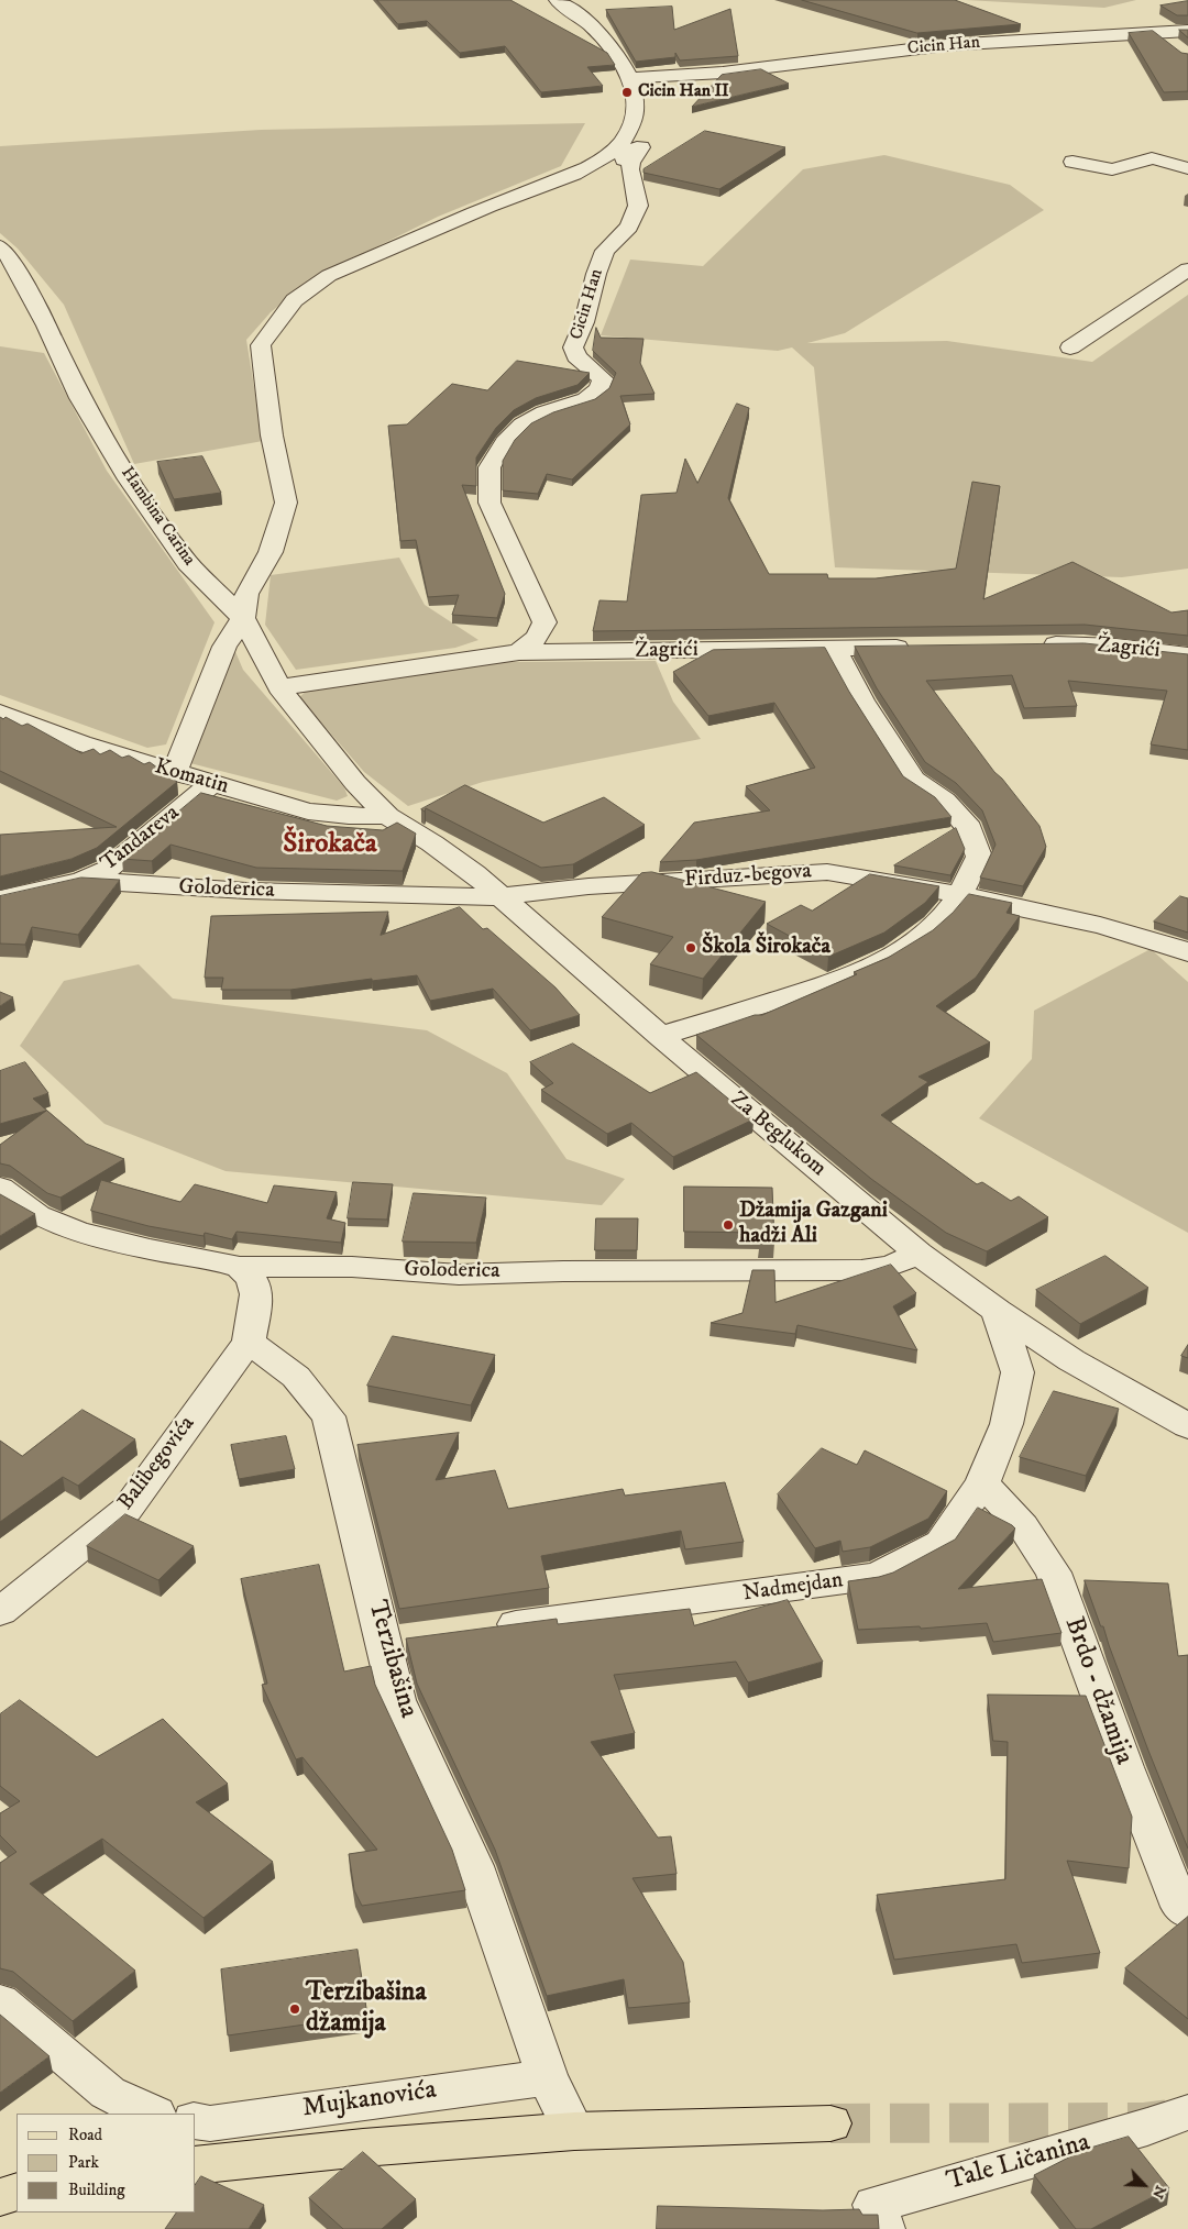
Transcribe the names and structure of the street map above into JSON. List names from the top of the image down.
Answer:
{
  "streets": {
    "street": [
      "Cicin Han",
      "Hambina Carina",
      "Žagrići",
      "Komatin",
      "Tandareva",
      "Firduz-begova",
      "Goloderica",
      "Za Beglukom",
      "Balibegovića",
      "Nadmejdan",
      "Terzibašina",
      "Brdo - džamija",
      "Mujkanovića",
      "Tale Ličanina"
    ]
  },
  "crossings": [
    ["Cicin Han", "Hambina Carina"],
    ["Cicin Han", "Žagrići"],
    ["Hambina Carina", "Žagrići"],
    ["Hambina Carina", "Komatin"],
    ["Hambina Carina", "Za Beglukom"],
    ["Komatin", "Tandareva"],
    ["Komatin", "Za Beglukom"],
    ["Tandareva", "Goloderica"],
    ["Firduz-begova", "Goloderica"],
    ["Firduz-begova", "Za Beglukom"],
    ["Goloderica", "Za Beglukom"],
    ["Za Beglukom", "Nadmejdan"],
    ["Balibegovića", "Terzibašina"],
    ["Nadmejdan", "Brdo - džamija"],
    ["Terzibašina", "Mujkanovića"]
  ],
  "districts": ["Širokača"],
  "places": [
    "Cicin Han II",
    "Škola Širokača",
    "Džamija Gazgani hadži Ali",
    "Terzibašina džamija"
  ],
  "legend": ["Road", "Park", "Building"],
  "north": "bottom right"
}
